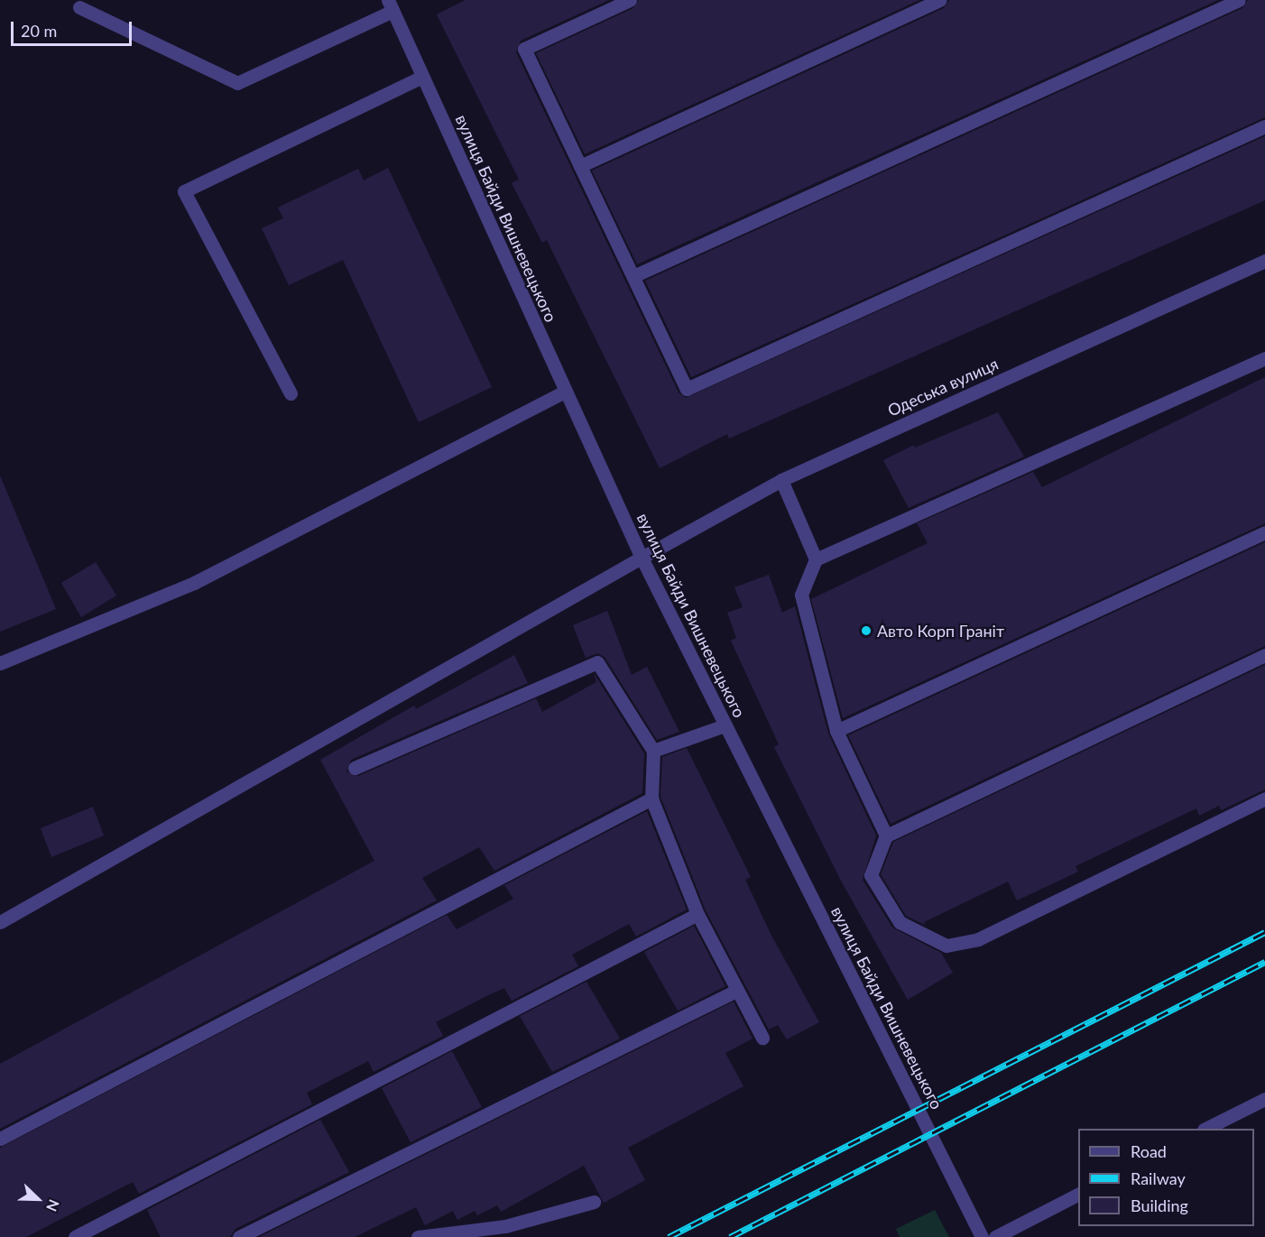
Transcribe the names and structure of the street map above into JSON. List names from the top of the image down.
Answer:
{
  "streets": {
    "street": ["вулиця Байди Вишневецького", "Одеська вулиця"]
  },
  "crossings": [
    ["вулиця Байди Вишневецького", "Одеська вулиця"]
  ],
  "places": ["Авто Корп Граніт"],
  "legend": ["Road", "Railway", "Building"],
  "scale_bar": "20 m",
  "north": "bottom right"
}
